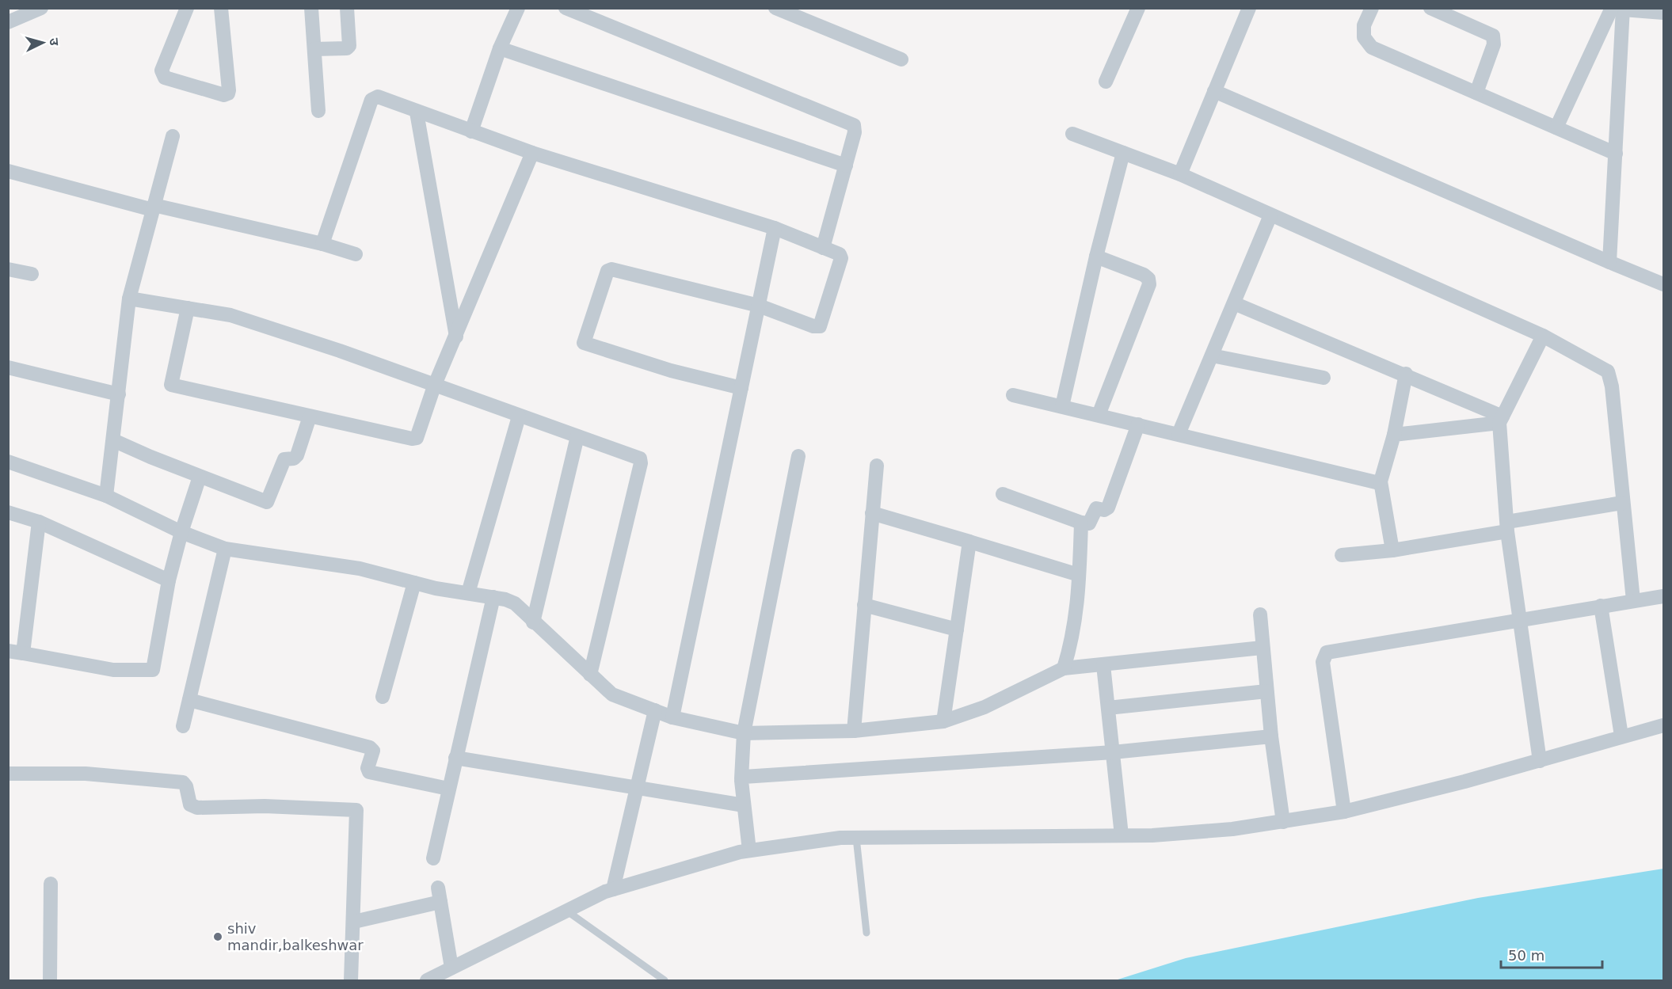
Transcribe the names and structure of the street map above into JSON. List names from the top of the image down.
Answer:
{
  "places": ["shiv mandir,balkeshwar"],
  "scale_bar": "50 m",
  "north": "right"
}
